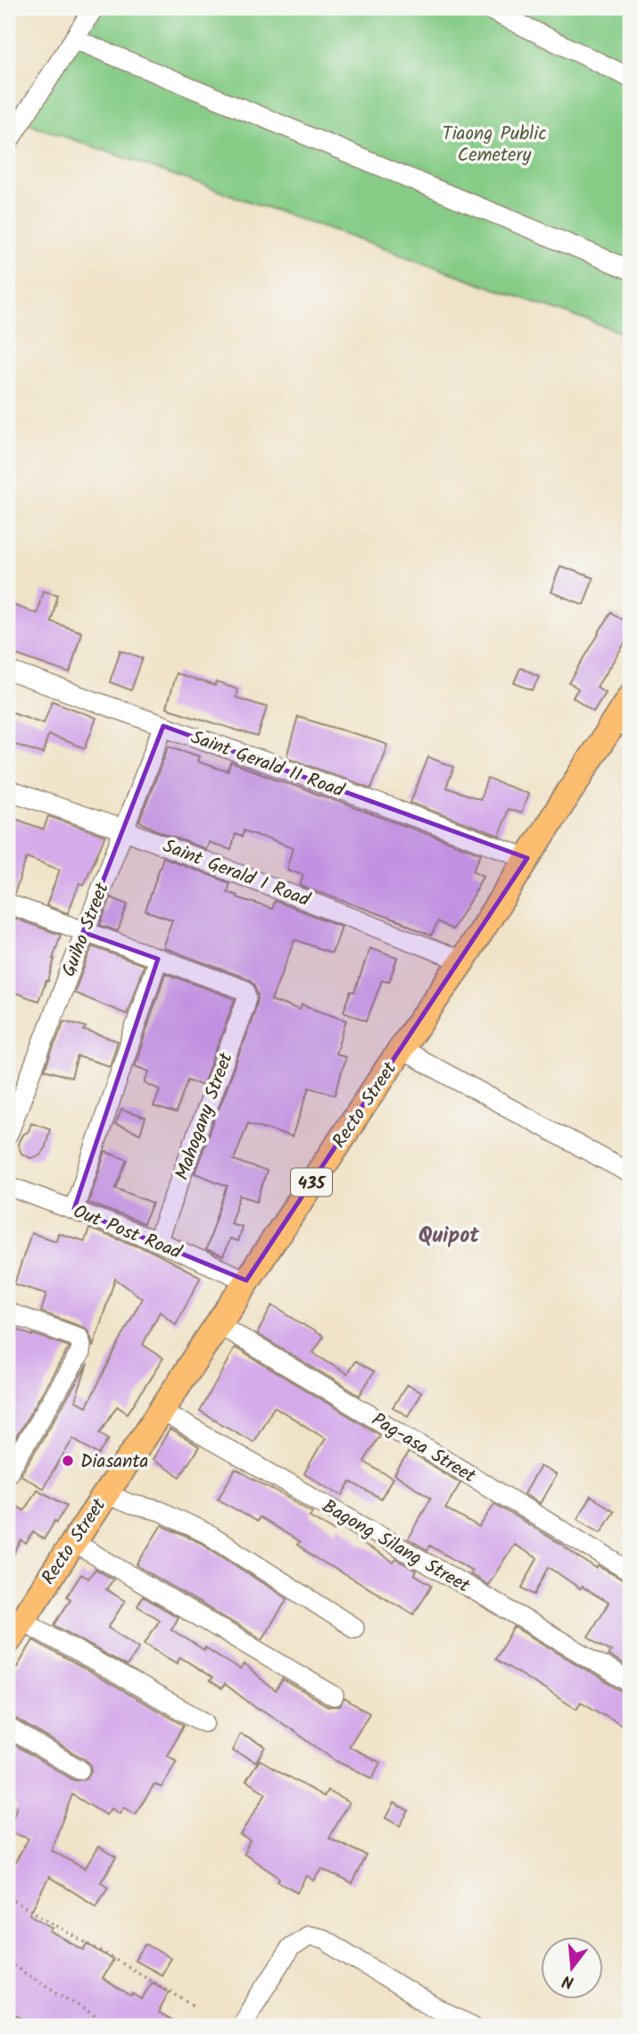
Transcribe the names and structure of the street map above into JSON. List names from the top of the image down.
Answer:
{
  "streets": {
    "main road": ["Recto Street", "435"],
    "street": [
      "Saint Gerald II Road",
      "Saint Gerald I Road",
      "Guiho Street",
      "Mahogany Street",
      "Out Post Road",
      "Pag-asa Street",
      "Bagong Silang Street"
    ]
  },
  "crossings": [
    ["Saint Gerald II Road", "Guiho Street"],
    ["Saint Gerald II Road", "Recto Street"],
    ["Saint Gerald I Road", "Guiho Street"],
    ["Saint Gerald I Road", "Recto Street"],
    ["Recto Street", "435"],
    ["Recto Street", "Out Post Road"],
    ["Recto Street", "Pag-asa Street"],
    ["Recto Street", "Bagong Silang Street"],
    ["Mahogany Street", "Out Post Road"]
  ],
  "districts": ["Quipot"],
  "parks": ["Tiaong Public Cemetery"],
  "places": ["Diasanta"],
  "north": "bottom"
}
